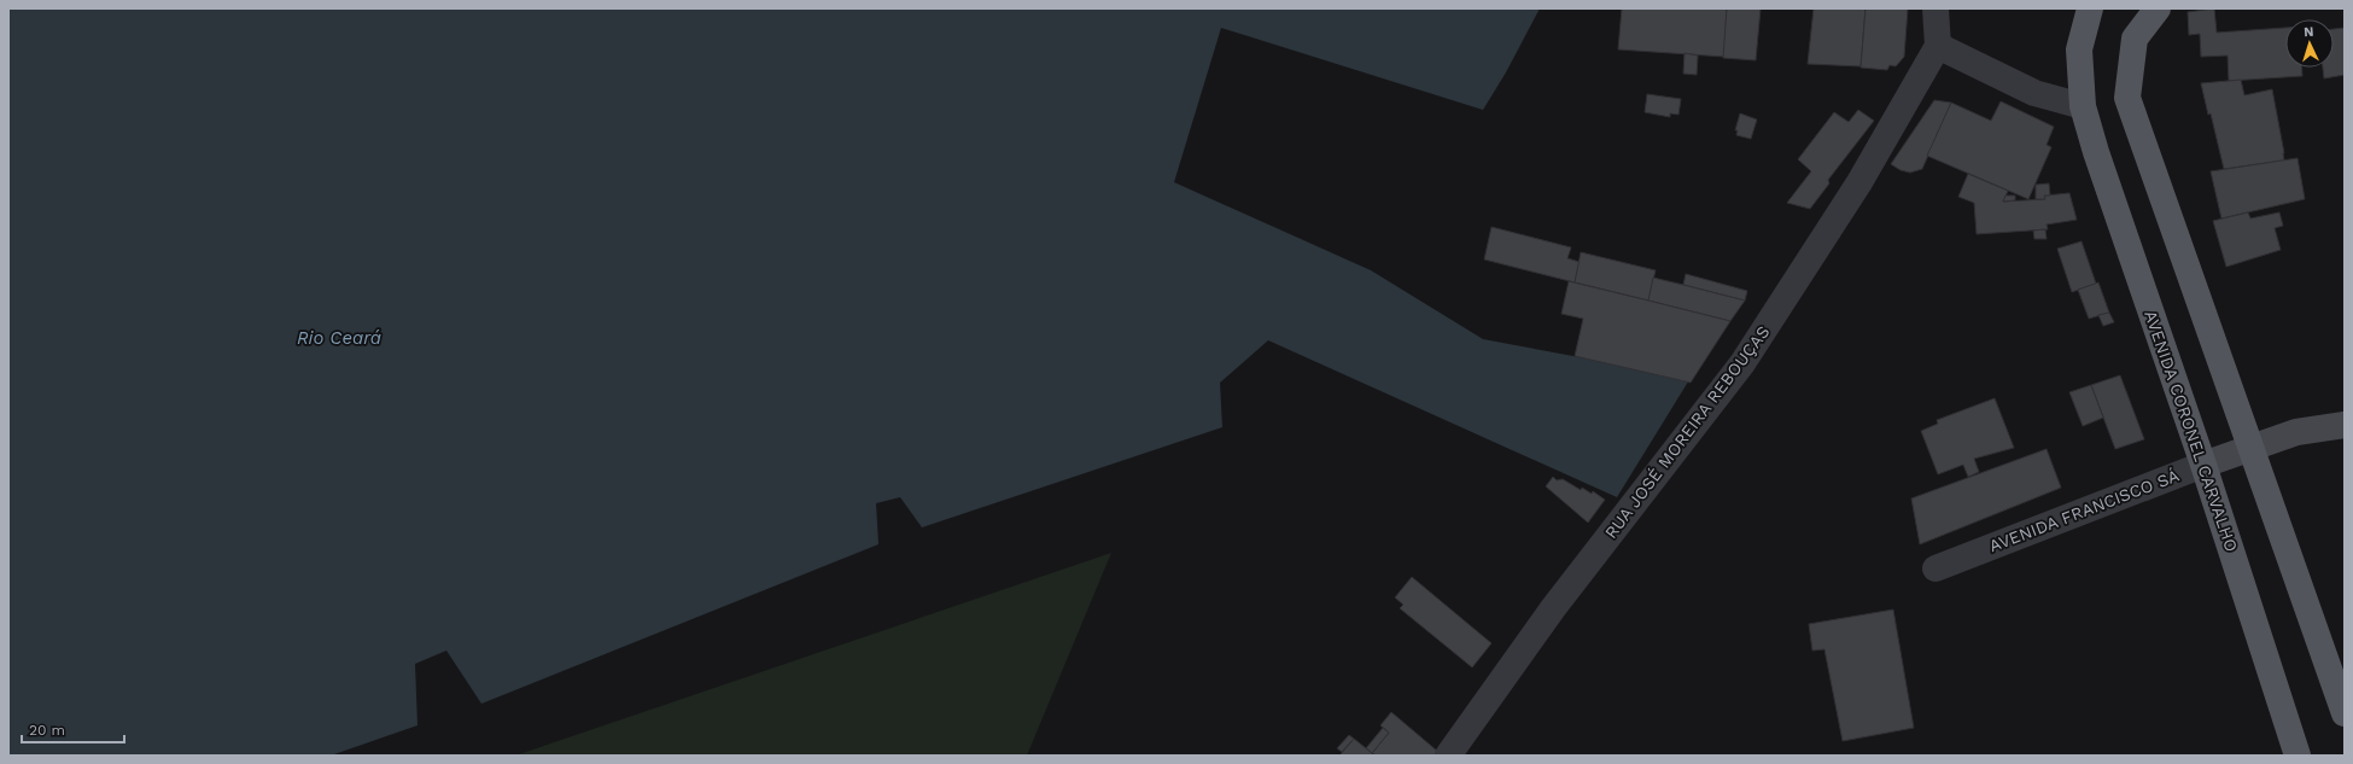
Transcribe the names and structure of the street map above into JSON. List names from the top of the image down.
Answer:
{
  "streets": {
    "main road": ["AVENIDA CORONEL CARVALHO", "AVENIDA FRANCISCO SÁ"],
    "street": ["RUA JOSÉ MOREIRA REBOUÇAS"]
  },
  "crossings": [
    ["AVENIDA CORONEL CARVALHO", "AVENIDA FRANCISCO SÁ"]
  ],
  "water": ["Rio Ceará"],
  "scale_bar": "20 m",
  "north": "top"
}
